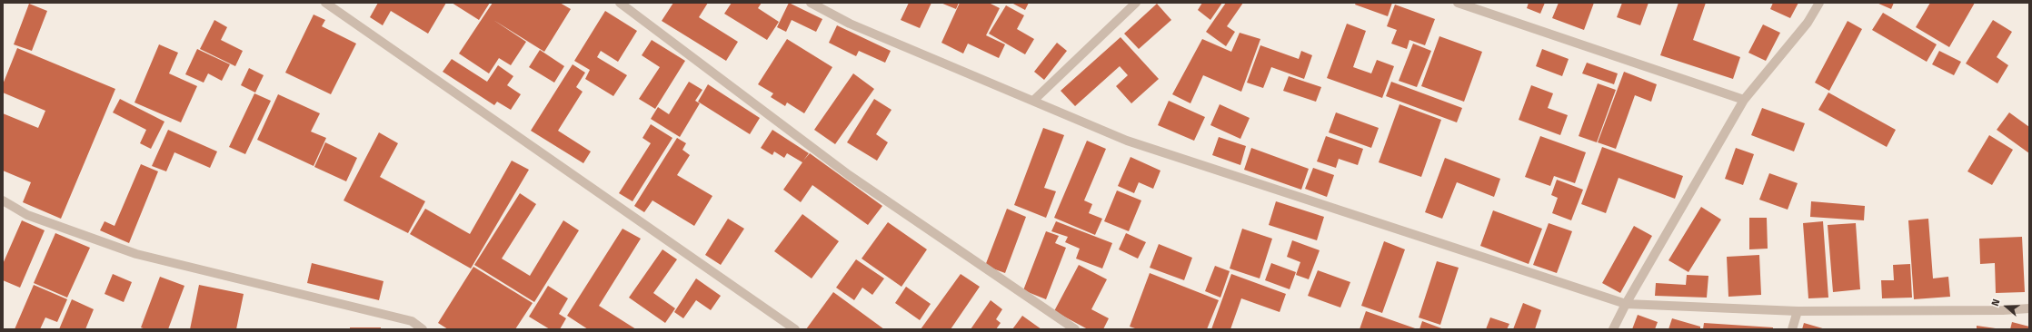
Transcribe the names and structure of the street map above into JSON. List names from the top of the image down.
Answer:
{
  "north": "left"
}
